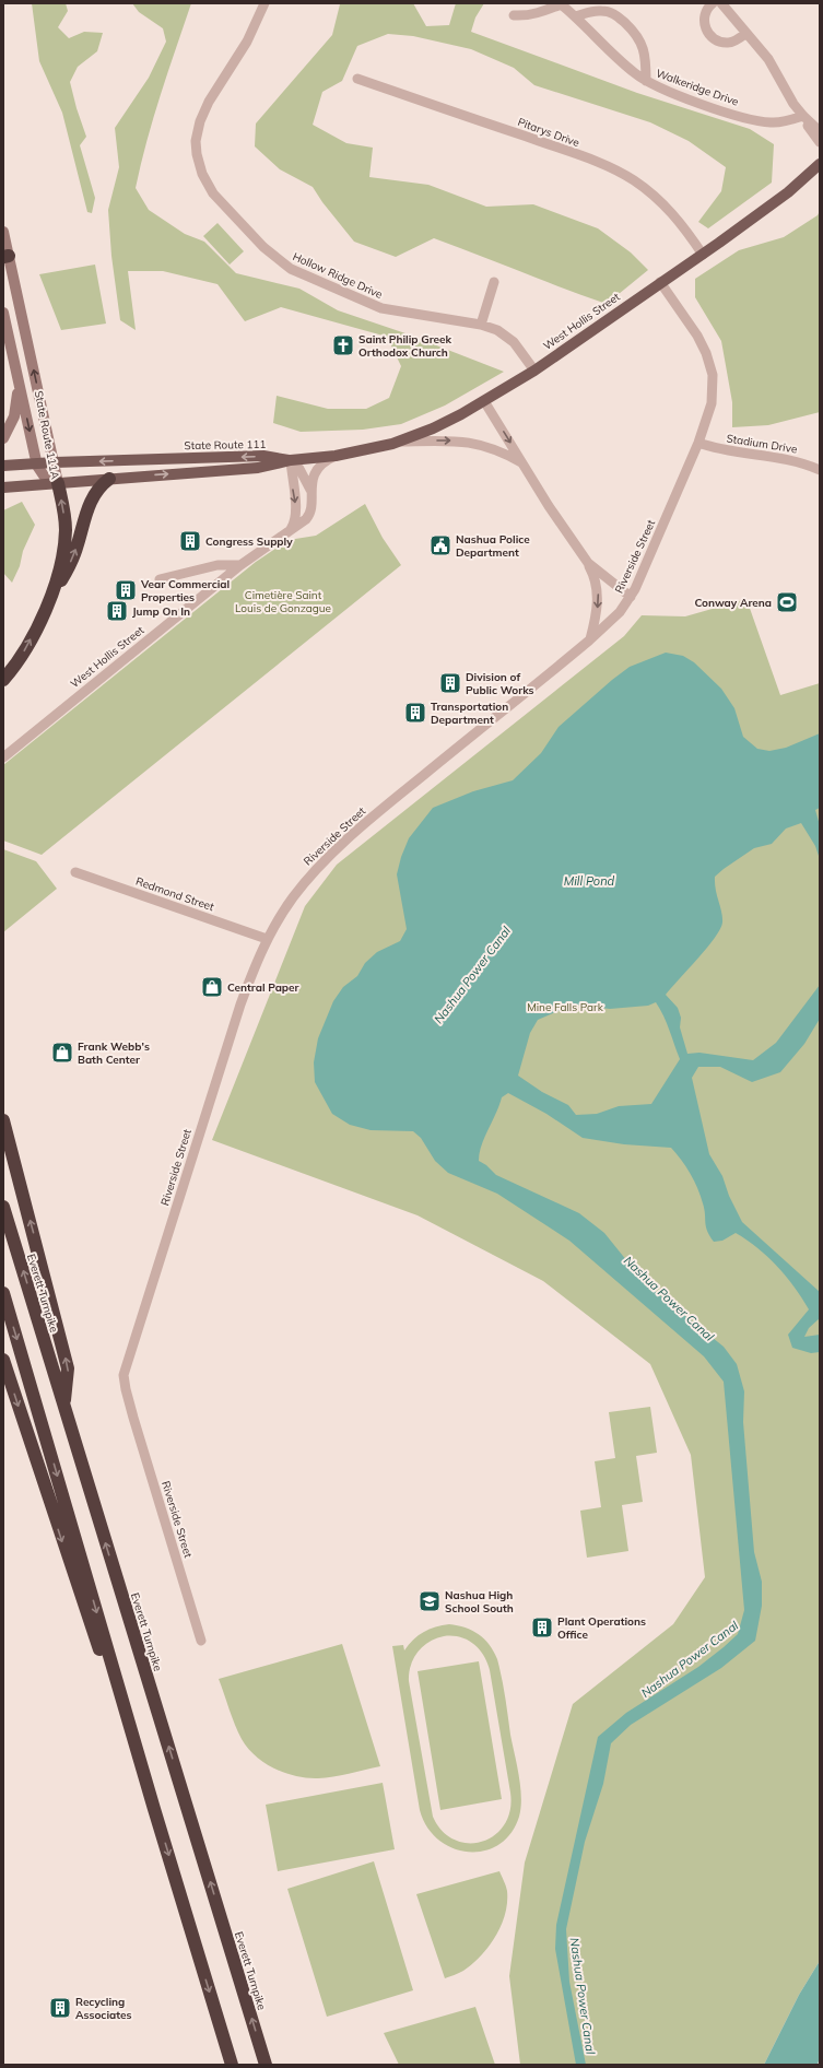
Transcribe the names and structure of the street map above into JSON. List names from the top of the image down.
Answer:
{
  "streets": {
    "highway": ["Everett Turnpike"],
    "main road": ["West Hollis Street", "State Route 111A", "State Route 111"],
    "street": [
      "Walkeridge Drive",
      "Pitarys Drive",
      "Hollow Ridge Drive",
      "Stadium Drive",
      "Riverside Street",
      "Redmond Street"
    ]
  },
  "crossings": [
    ["Pitarys Drive", "West Hollis Street"],
    ["Hollow Ridge Drive", "West Hollis Street"],
    ["West Hollis Street", "State Route 111"],
    ["West Hollis Street", "Riverside Street"],
    ["State Route 111A", "State Route 111"],
    ["Stadium Drive", "Riverside Street"],
    ["Riverside Street", "Redmond Street"]
  ],
  "water": ["Mill Pond", "Nashua Power Canal"],
  "parks": ["Cimetière Saint Louis de Gonzague", "Mine Falls Park"],
  "places": {
    "church": ["Saint Philip Greek Orthodox Church"],
    "building": [
      "Congress Supply",
      "Vear Commercial Properties",
      "Jump On In",
      "Division of Public Works",
      "Transportation Department",
      "Plant Operations Office",
      "Recycling Associates"
    ],
    "public building": ["Nashua Police Department"],
    "sports": ["Conway Arena"],
    "shop": ["Central Paper", "Frank Webb's Bath Center"],
    "school or university": ["Nashua High School South"]
  }
}
